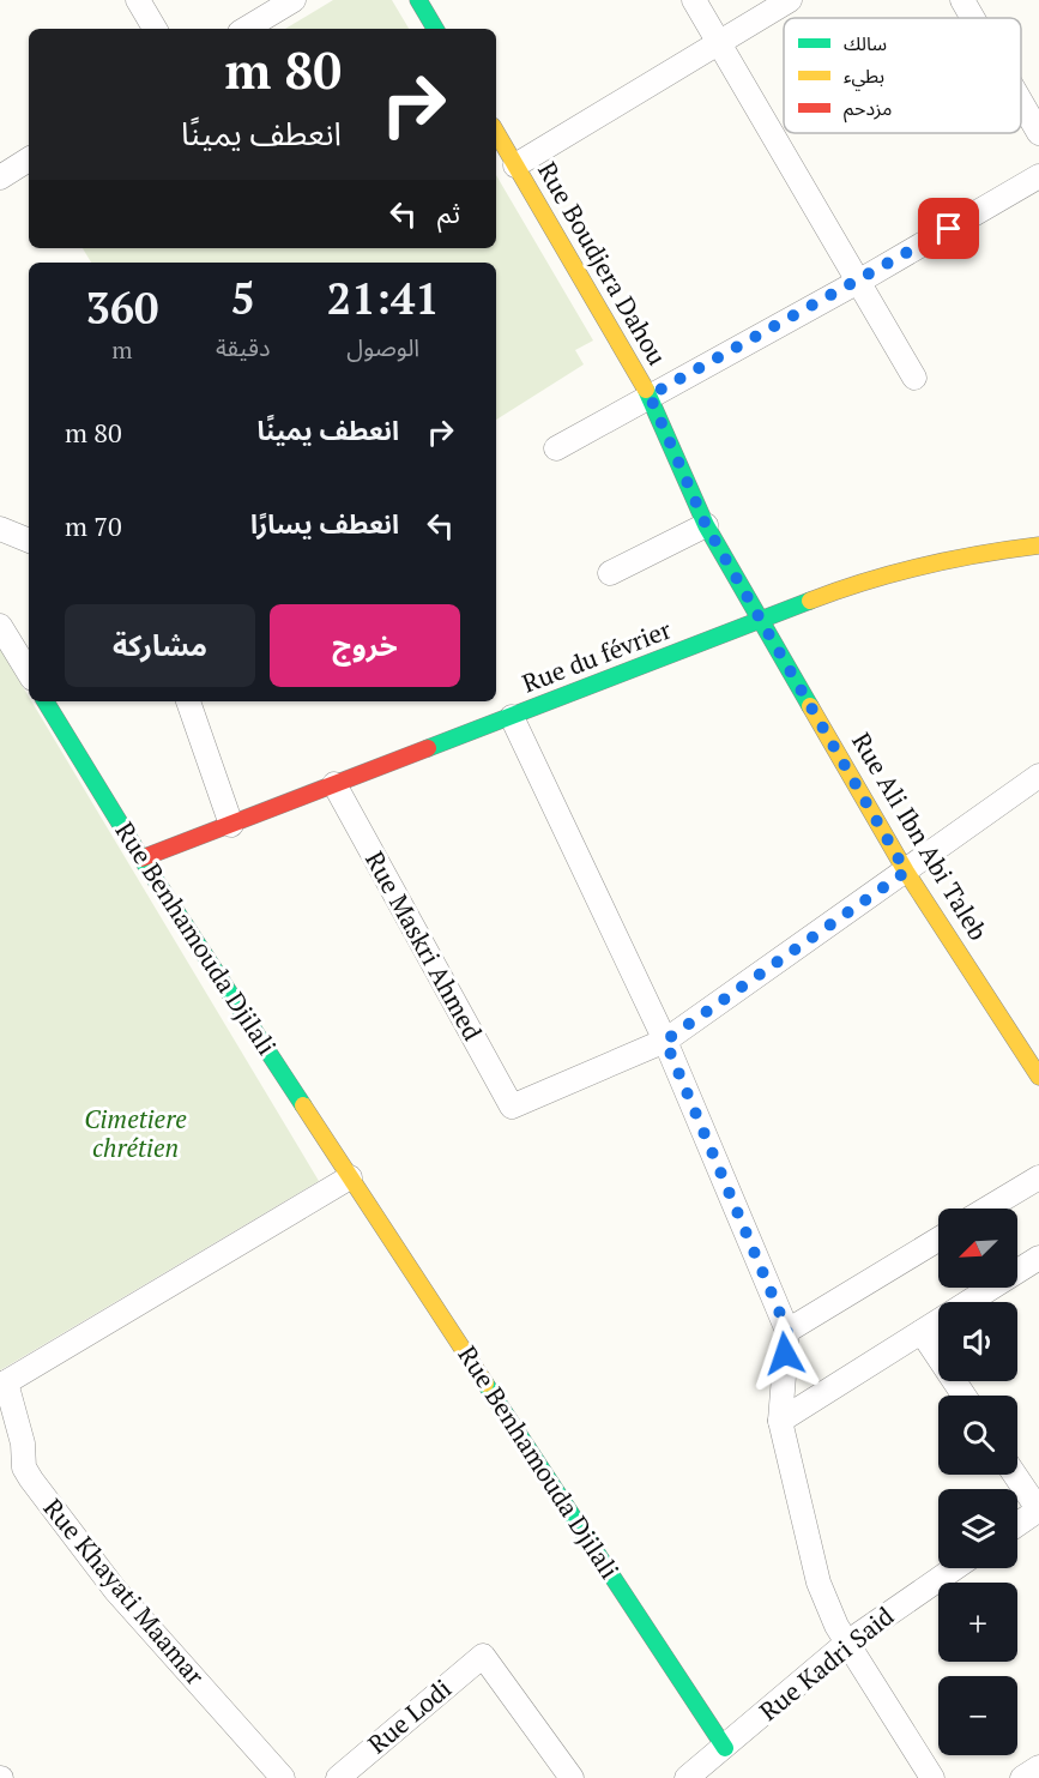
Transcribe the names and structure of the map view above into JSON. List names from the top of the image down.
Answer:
{
  "streets": {
    "street": [
      "Rue Boudjera Dahou",
      "Rue du février",
      "Rue Ali Ibn Abi Taleb",
      "Rue Benhamouda Djilali",
      "Rue Maskri Ahmed",
      "Rue Khayati Maamar",
      "Rue Kadri Said",
      "Rue Lodi"
    ]
  },
  "crossings": [
    ["Rue Boudjera Dahou", "Rue du février"],
    ["Rue Boudjera Dahou", "Rue Ali Ibn Abi Taleb"],
    ["Rue du février", "Rue Ali Ibn Abi Taleb"],
    ["Rue du février", "Rue Benhamouda Djilali"],
    ["Rue du février", "Rue Maskri Ahmed"],
    ["Rue Benhamouda Djilali", "Rue Kadri Said"]
  ],
  "parks": ["Cimetiere chrétien"],
  "legend": ["سالك", "بطيء", "مزدحم"],
  "north": "bottom left",
  "page": {
    "turn": ["80 m", "انعطف يمينًا"],
    "then": "ثم",
    "eta": [
      "21:41",
      "الوصول",
      "5",
      "دقيقة",
      "360",
      "m"
    ],
    "list": [
      {
        "name": "انعطف يمينًا",
        "value": "80 m"
      },
      {
        "name": "انعطف يسارًا",
        "value": "70 m"
      }
    ],
    "buttons": ["خروج", "مشاركة"],
    "map_buttons": ["+", "−"]
  }
}
